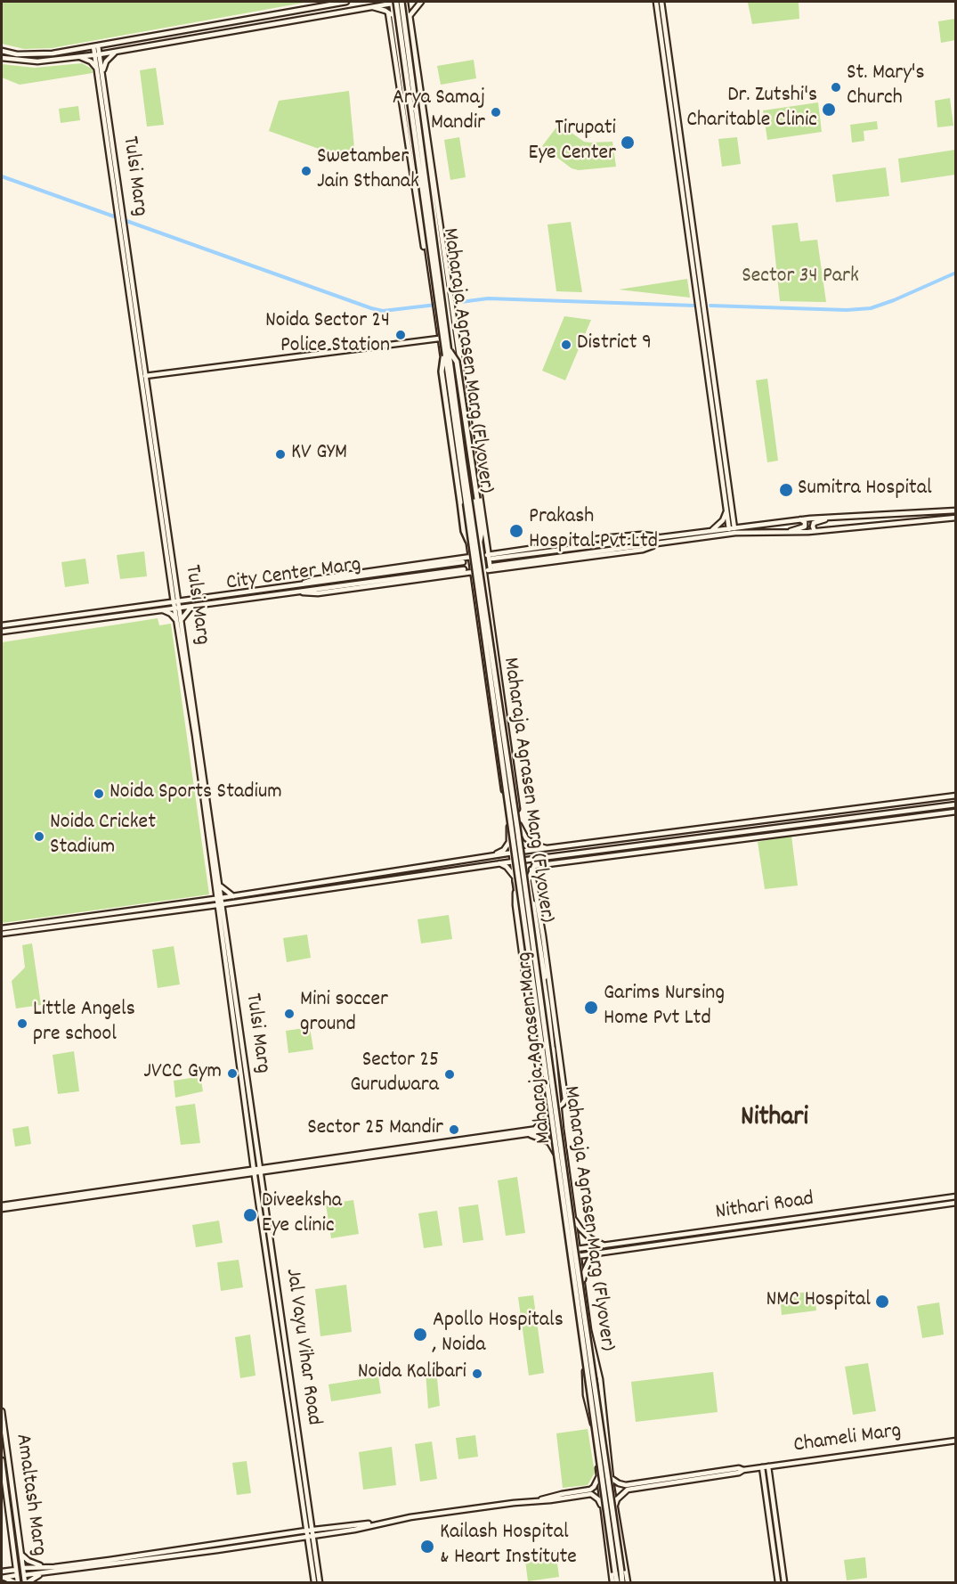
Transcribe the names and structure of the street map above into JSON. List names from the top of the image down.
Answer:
{
  "streets": {
    "main road": ["Maharaja Agrasen Marg (Flyover)"],
    "street": [
      "Tulsi Marg",
      "City Center Marg",
      "Maharaja Agrasen Marg",
      "Nithari Road",
      "Jal Vayu Vihar Road",
      "Chameli Marg",
      "Amaltash Marg"
    ]
  },
  "crossings": [
    ["Tulsi Marg", "City Center Marg"],
    ["Tulsi Marg", "Jal Vayu Vihar Road"],
    ["Maharaja Agrasen Marg", "Nithari Road"],
    ["Maharaja Agrasen Marg", "Chameli Marg"]
  ],
  "districts": ["Nithari"],
  "parks": ["Sector 34 Park"],
  "places": [
    "St. Mary's Church",
    "Dr. Zutshi's Charitable Clinic",
    "Arya Samaj Mandir",
    "Tirupati Eye Center",
    "Swetamber Jain Sthanak",
    "Noida Sector 24 Police Station",
    "District 9",
    "KV GYM",
    "Sumitra Hospital",
    "Prakash Hospital Pvt Ltd",
    "Noida Sports Stadium",
    "Noida Cricket Stadium",
    "Garims Nursing Home Pvt Ltd",
    "Mini soccer ground",
    "Little Angels pre school",
    "JVCC Gym",
    "Sector 25 Gurudwara",
    "Sector 25 Mandir",
    "Diveeksha Eye clinic",
    "NMC Hospital",
    "Apollo Hospitals , Noida",
    "Noida Kalibari",
    "Kailash Hospital & Heart Institute"
  ]
}
